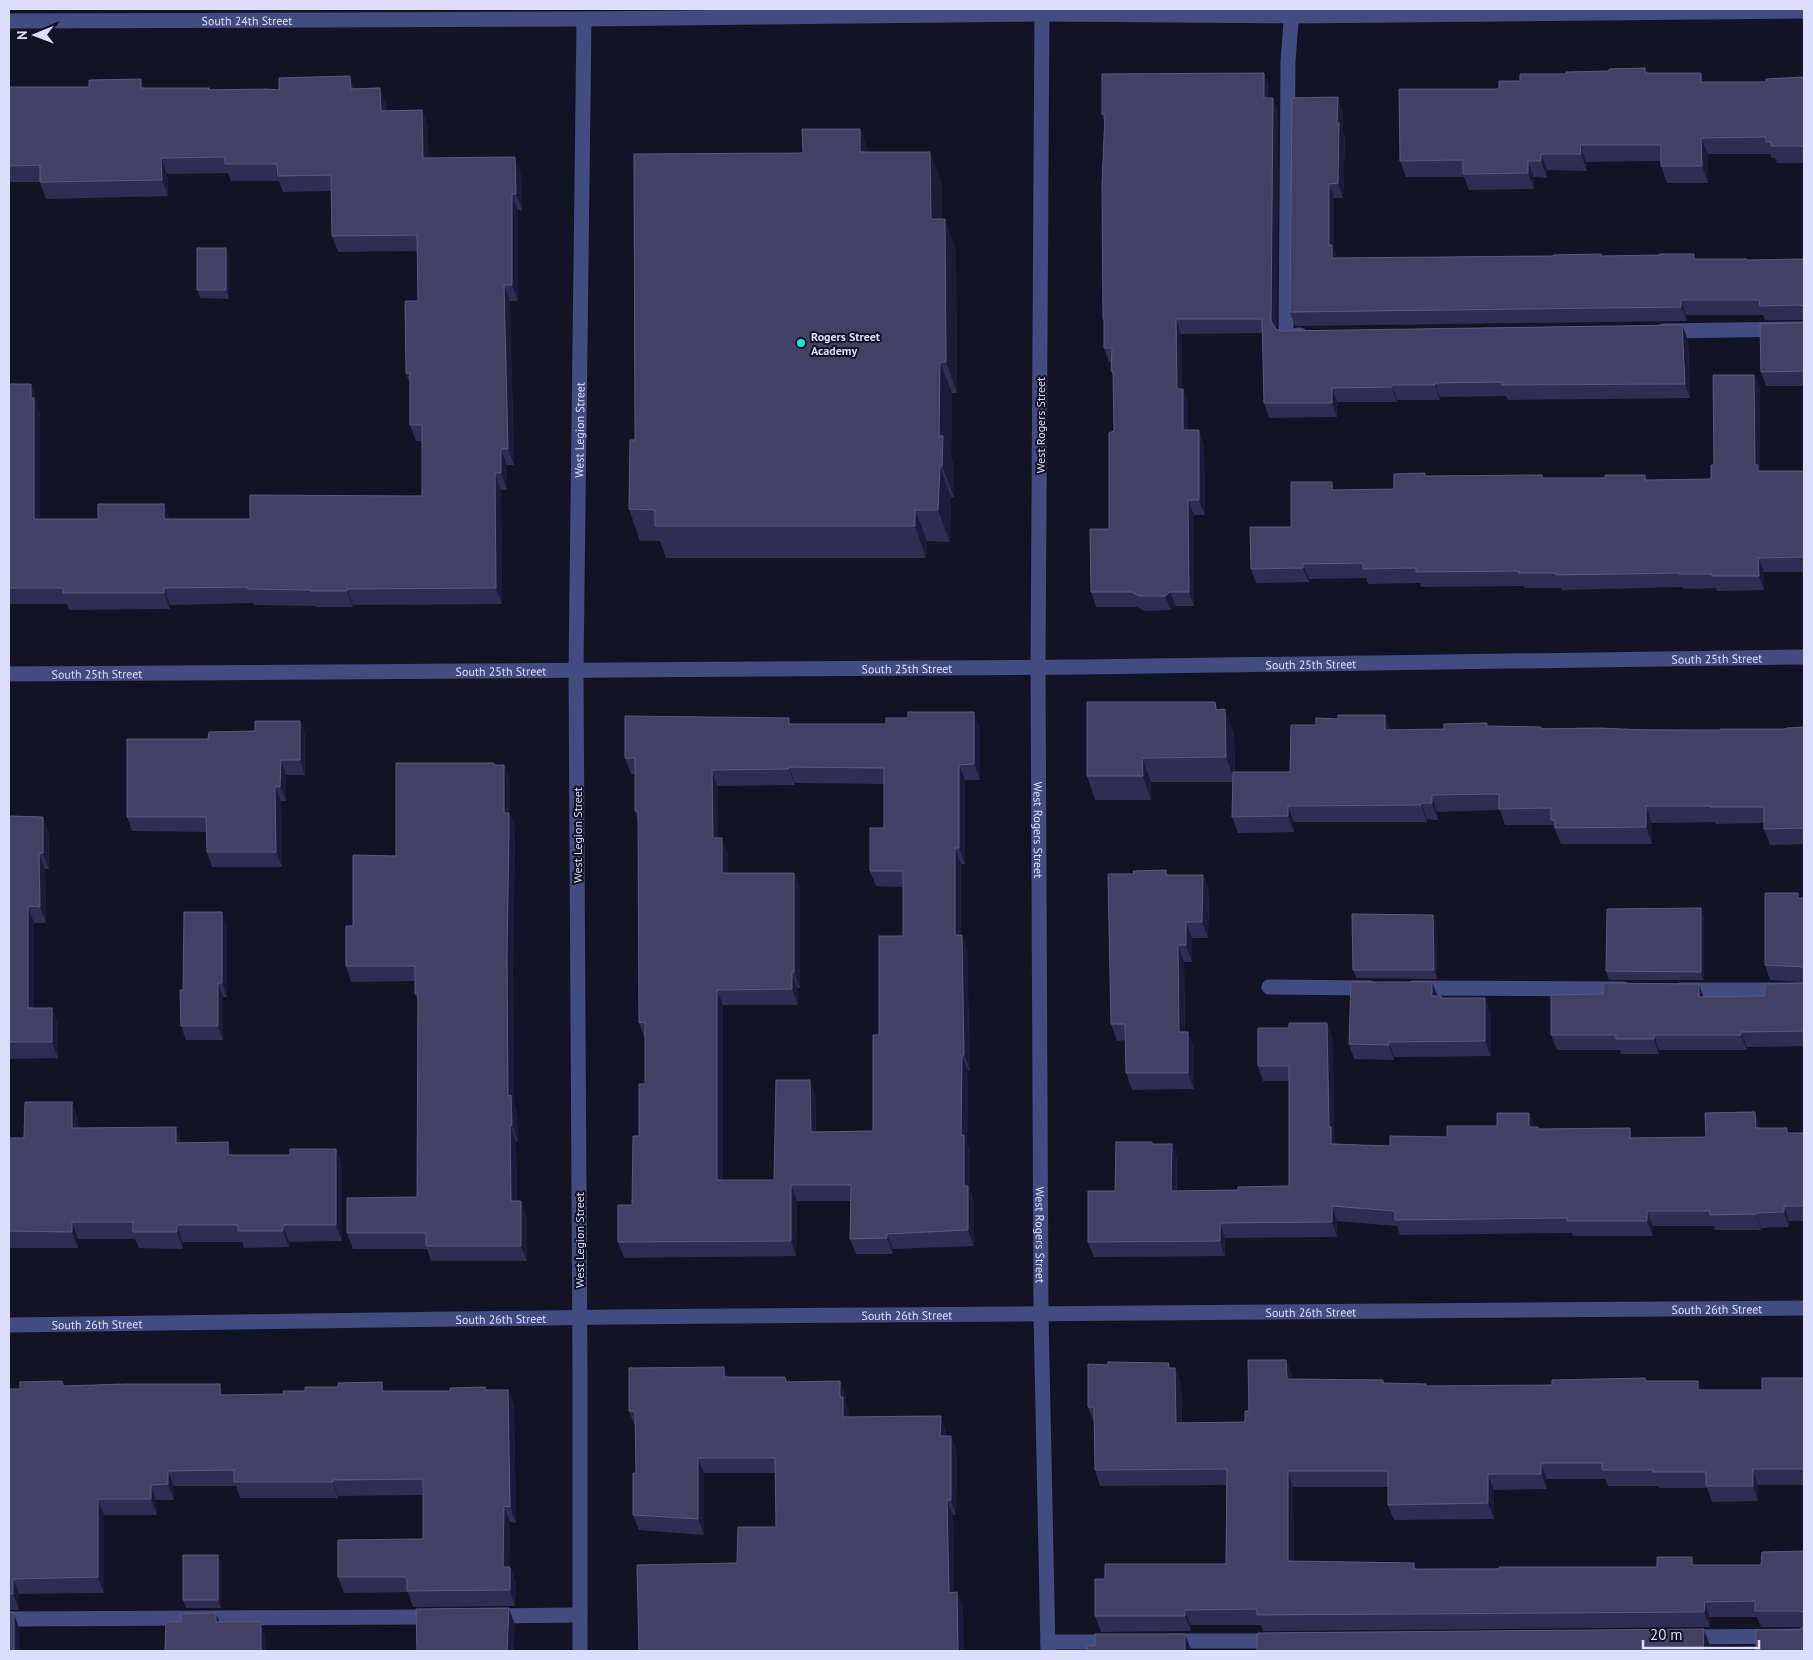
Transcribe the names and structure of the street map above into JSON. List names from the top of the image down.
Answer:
{
  "streets": {
    "street": [
      "South 24th Street",
      "West Rogers Street",
      "West Legion Street",
      "South 25th Street",
      "South 26th Street"
    ]
  },
  "crossings": [
    ["South 24th Street", "West Rogers Street"],
    ["South 24th Street", "West Legion Street"],
    ["West Rogers Street", "South 25th Street"],
    ["West Rogers Street", "South 26th Street"],
    ["West Legion Street", "South 25th Street"],
    ["West Legion Street", "South 26th Street"]
  ],
  "places": ["Rogers Street Academy"],
  "scale_bar": "20 m",
  "north": "left"
}
